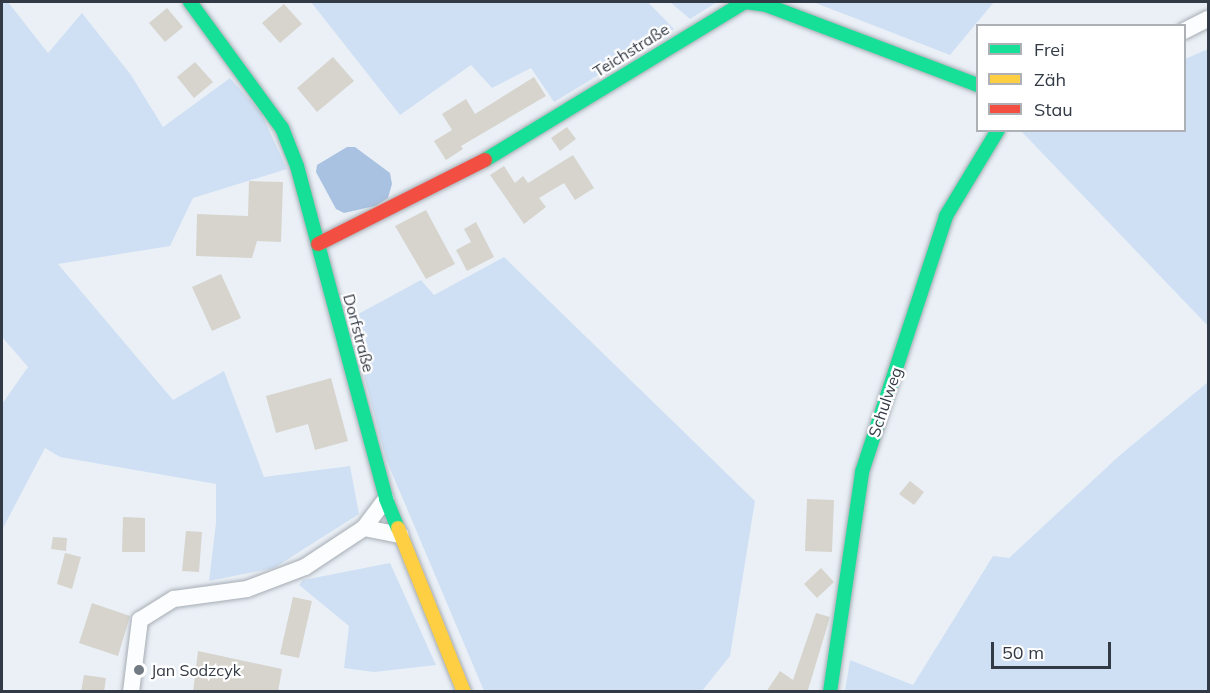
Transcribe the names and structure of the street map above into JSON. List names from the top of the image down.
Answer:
{
  "streets": {
    "street": ["Teichstraße", "Dorfstraße", "Schulweg"]
  },
  "crossings": [
    ["Teichstraße", "Dorfstraße"]
  ],
  "places": ["Jan Sodzcyk"],
  "legend": ["Frei", "Zäh", "Stau"],
  "scale_bar": "50 m"
}
